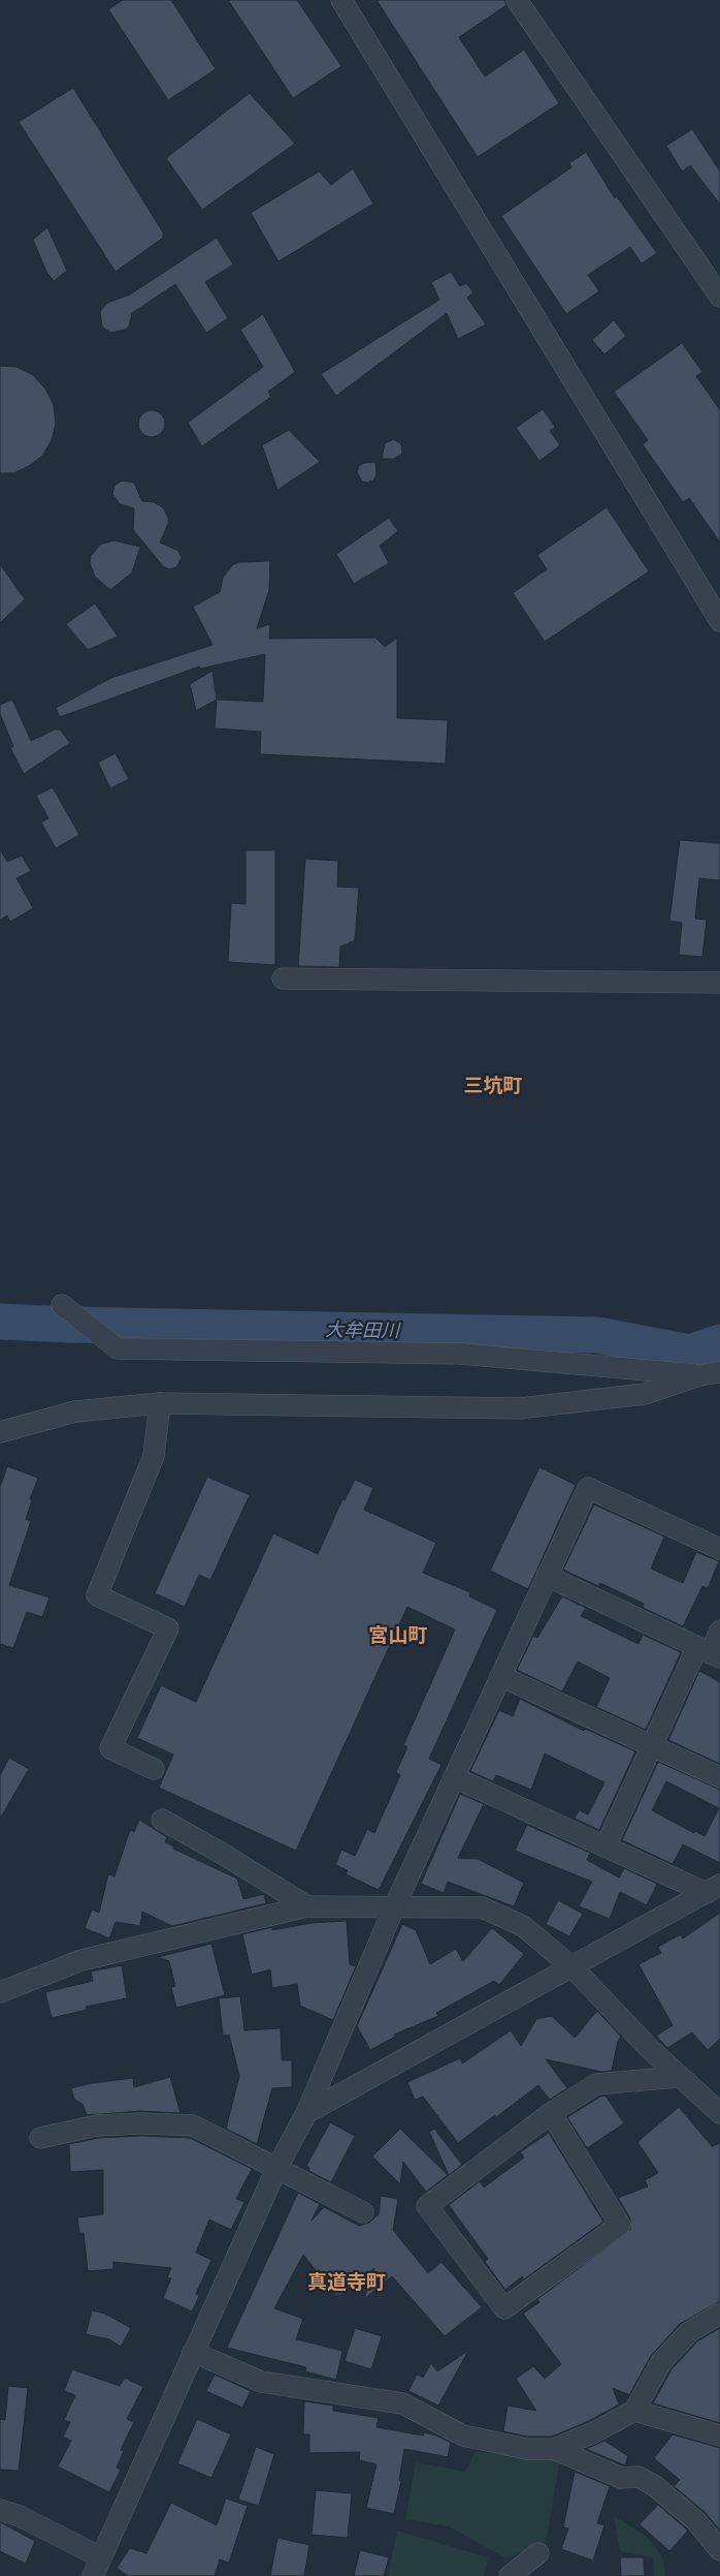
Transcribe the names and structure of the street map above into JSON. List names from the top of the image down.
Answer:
{
  "districts": ["三坑町", "宮山町", "真道寺町"],
  "water": ["大牟田川"]
}
